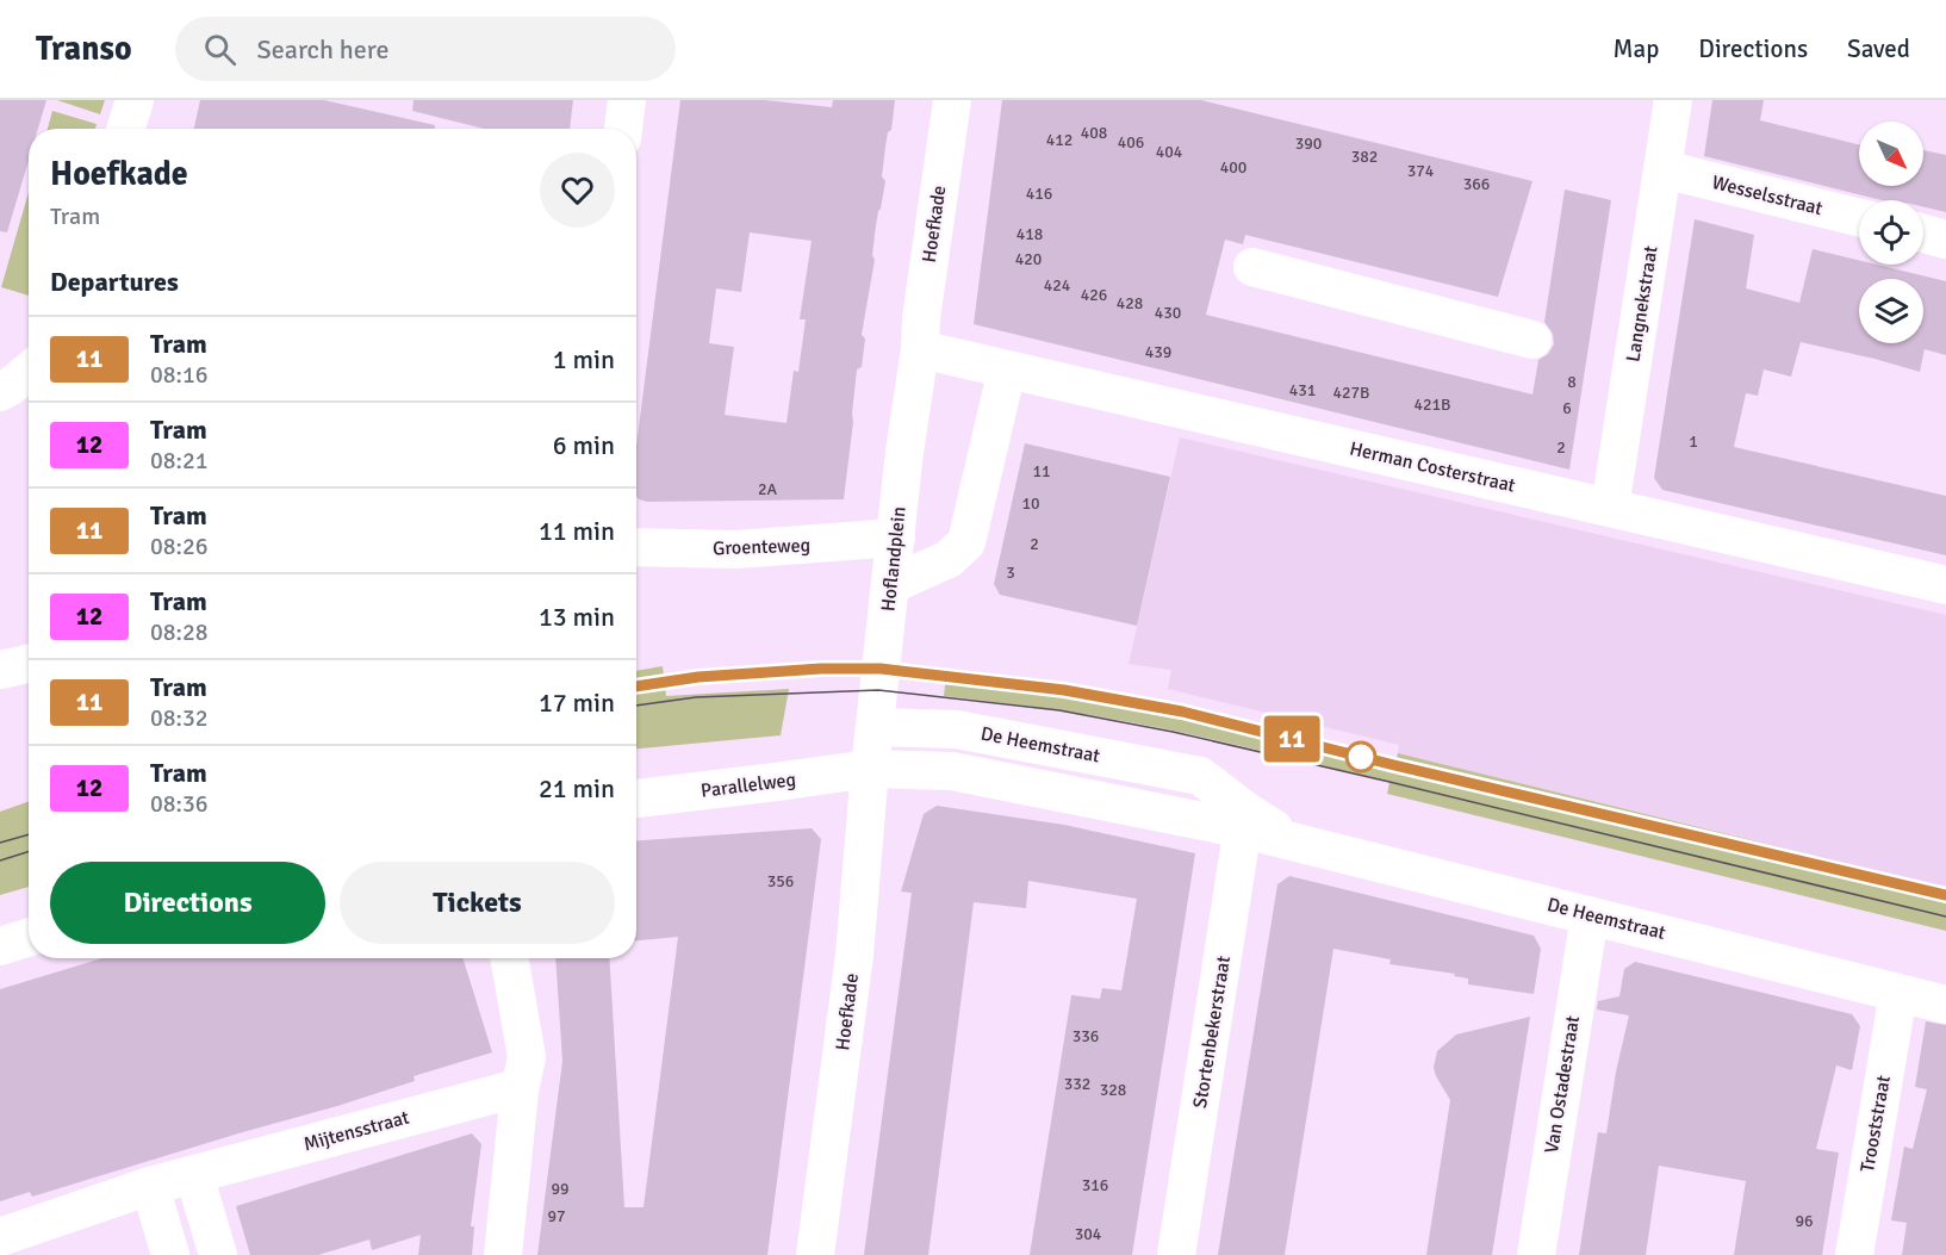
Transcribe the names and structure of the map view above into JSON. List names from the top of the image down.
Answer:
{
  "streets": {
    "street": [
      "Wesselsstraat",
      "Hoefkade",
      "Langnekstraat",
      "Herman Costerstraat",
      "Groenteweg",
      "Hoflandplein",
      "De Heemstraat",
      "Parallelweg",
      "Stortenbekerstraat",
      "Van Ostadestraat",
      "Trooststraat",
      "Mijtensstraat"
    ]
  },
  "crossings": [
    ["Wesselsstraat", "Langnekstraat"],
    ["Hoefkade", "Herman Costerstraat"],
    ["Hoefkade", "Hoflandplein"],
    ["Hoefkade", "De Heemstraat"],
    ["Hoefkade", "Parallelweg"],
    ["Langnekstraat", "Herman Costerstraat"],
    ["Herman Costerstraat", "Hoflandplein"],
    ["Groenteweg", "Hoflandplein"],
    ["Hoflandplein", "De Heemstraat"],
    ["Hoflandplein", "Parallelweg"],
    ["De Heemstraat", "Parallelweg"],
    ["De Heemstraat", "Stortenbekerstraat"],
    ["De Heemstraat", "Van Ostadestraat"],
    ["De Heemstraat", "Trooststraat"]
  ],
  "lines": ["tram line 11"],
  "house_numbers": [
    "408",
    "412",
    "406",
    "390",
    "404",
    "382",
    "400",
    "374",
    "366",
    "416",
    "418",
    "420",
    "424",
    "426",
    "428",
    "430",
    "439",
    "8",
    "431",
    "427B",
    "421B",
    "6",
    "1",
    "2",
    "11",
    "2A",
    "10",
    "2",
    "3",
    "356",
    "336",
    "332",
    "328",
    "316",
    "99",
    "97",
    "96",
    "304"
  ],
  "north": "bottom right",
  "page": {
    "header": "Transo",
    "search": "Search here",
    "nav": ["Map", "Directions", "Saved"],
    "on_map": "11",
    "heading": [
      ["Hoefkade", "Tram"],
      "Departures"
    ],
    "list": [
      {
        "mark": "11",
        "name": "Tram",
        "note": "08:16",
        "value": "1 min"
      },
      {
        "mark": "12",
        "name": "Tram",
        "note": "08:21",
        "value": "6 min"
      },
      {
        "mark": "11",
        "name": "Tram",
        "note": "08:26",
        "value": "11 min"
      },
      {
        "mark": "12",
        "name": "Tram",
        "note": "08:28",
        "value": "13 min"
      },
      {
        "mark": "11",
        "name": "Tram",
        "note": "08:32",
        "value": "17 min"
      },
      {
        "mark": "12",
        "name": "Tram",
        "note": "08:36",
        "value": "21 min"
      }
    ],
    "buttons": ["Directions", "Tickets"]
  }
}
